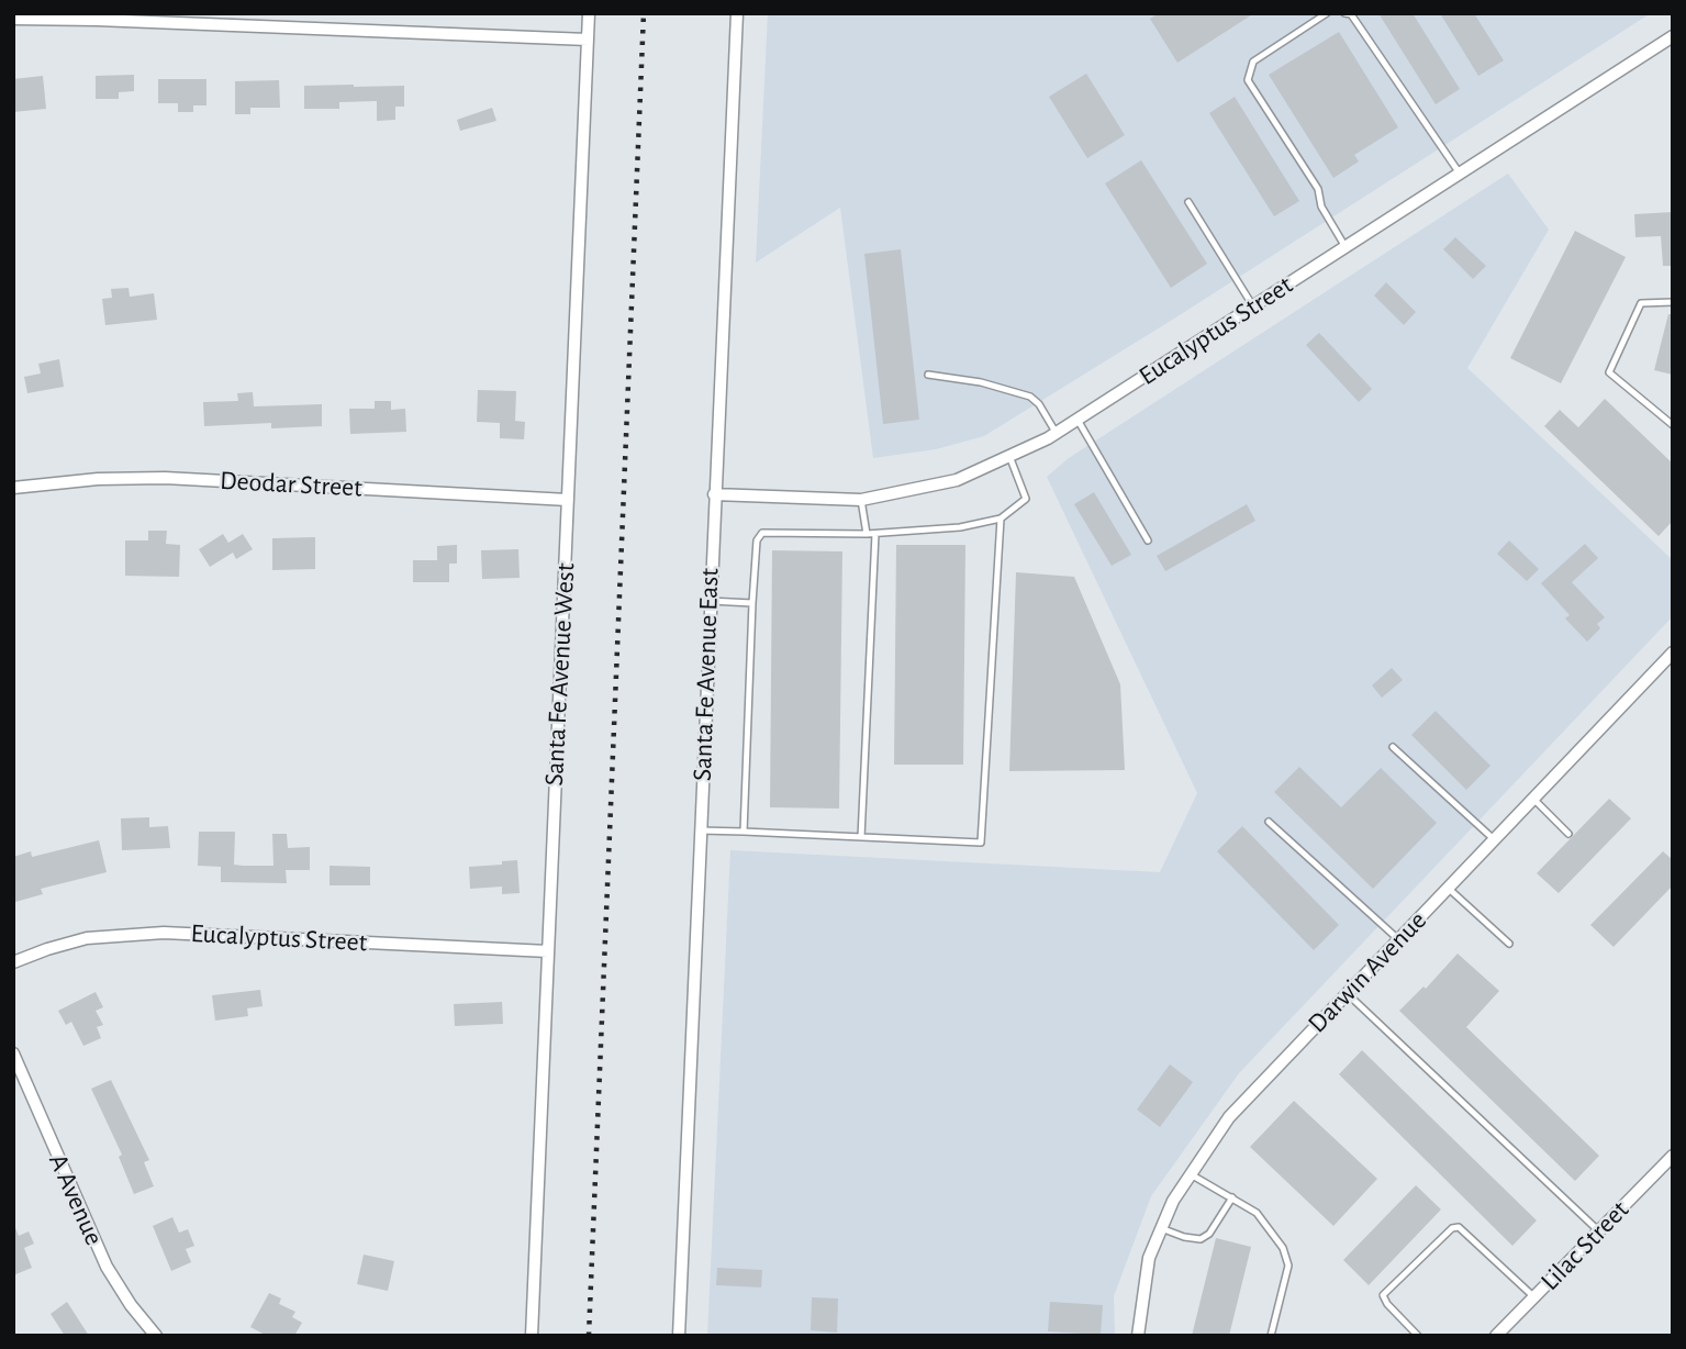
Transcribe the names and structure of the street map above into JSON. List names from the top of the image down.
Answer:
{
  "streets": {
    "street": [
      "Eucalyptus Street",
      "Deodar Street",
      "Santa Fe Avenue West",
      "Santa Fe Avenue East",
      "Darwin Avenue",
      "A Avenue",
      "Lilac Street"
    ]
  },
  "crossings": [
    ["Eucalyptus Street", "Santa Fe Avenue West"],
    ["Eucalyptus Street", "Santa Fe Avenue East"],
    ["Deodar Street", "Santa Fe Avenue West"]
  ]
}
